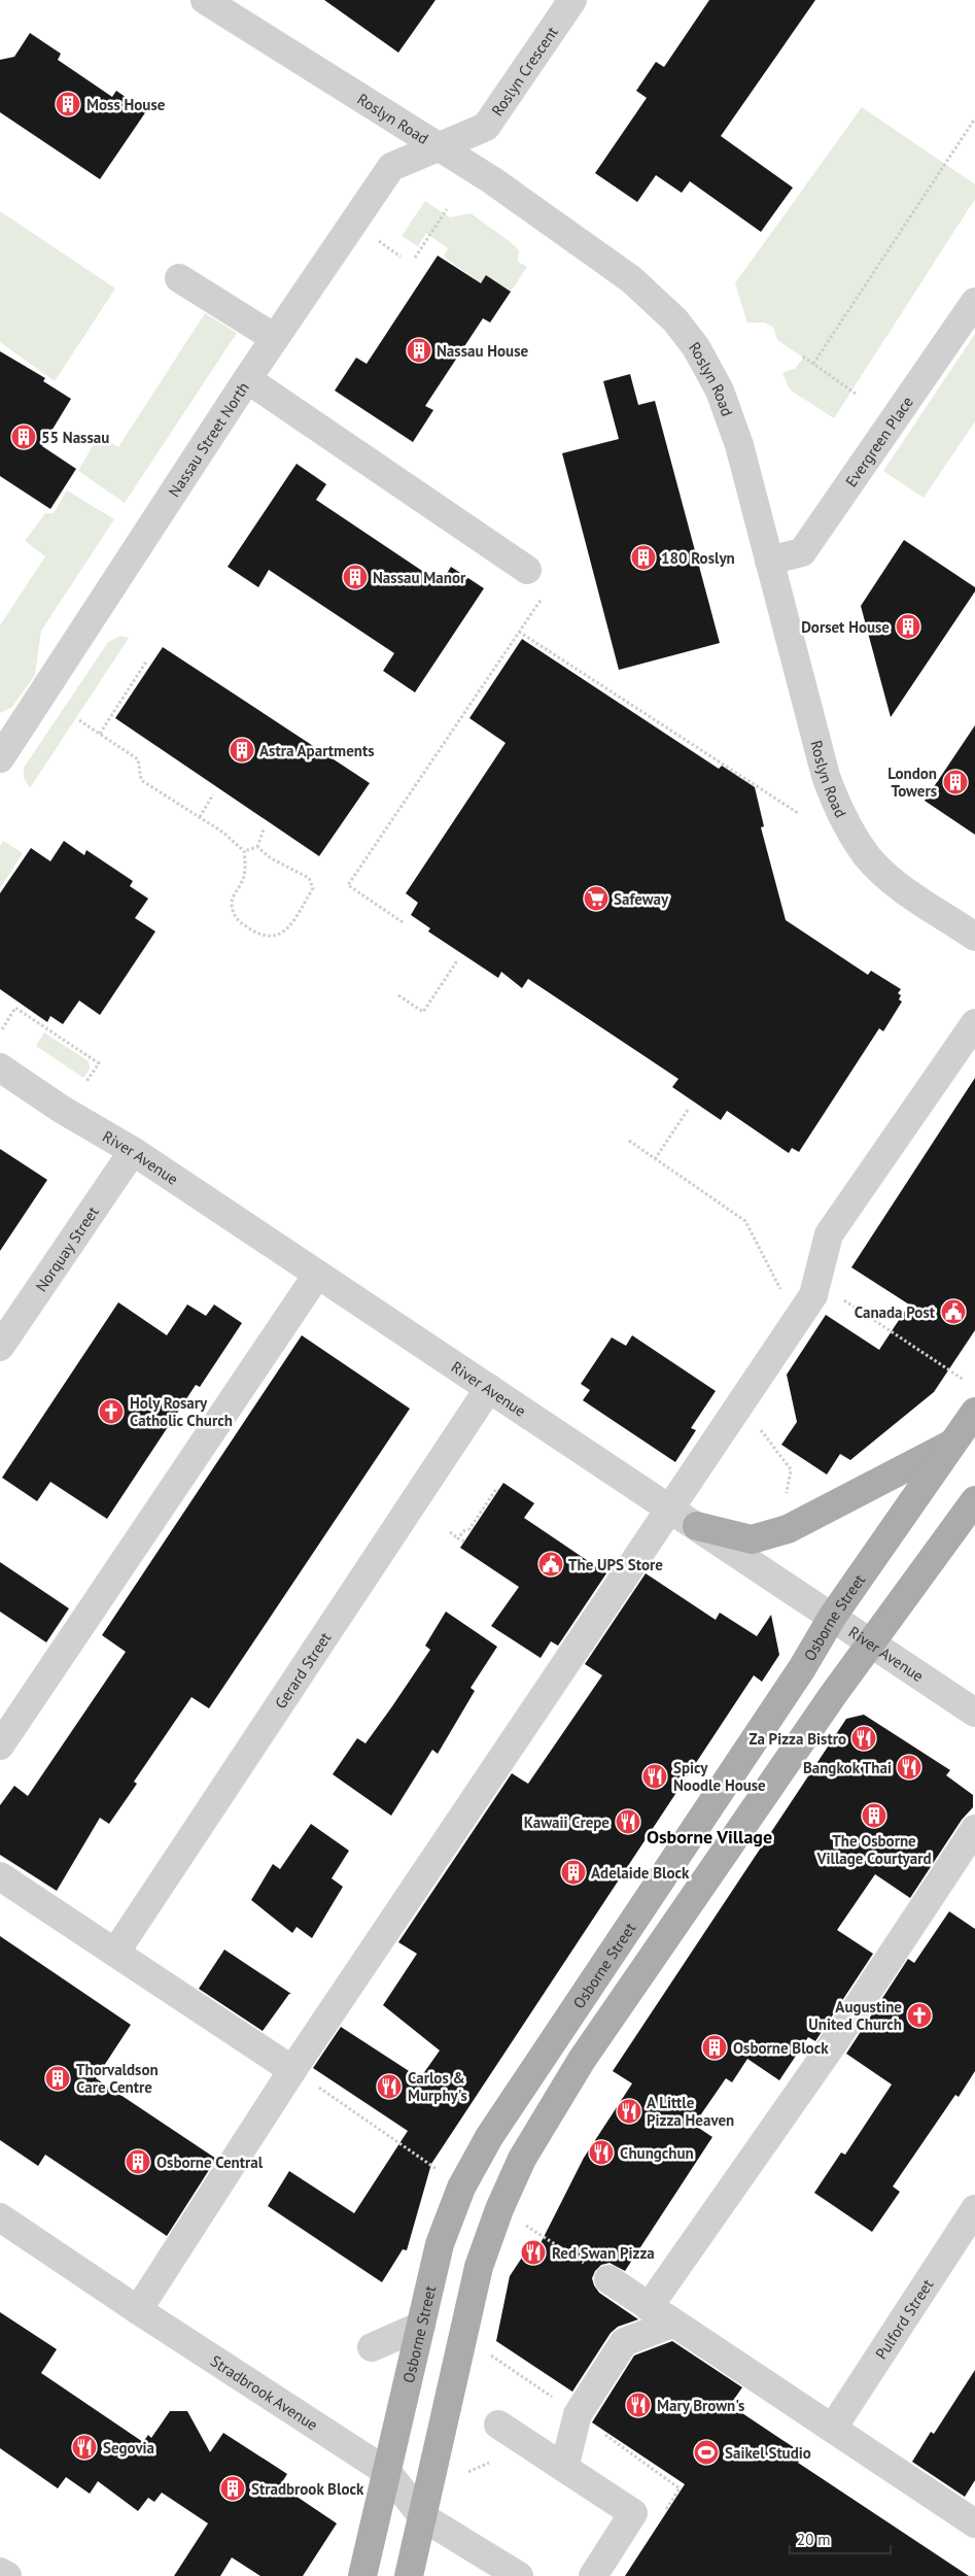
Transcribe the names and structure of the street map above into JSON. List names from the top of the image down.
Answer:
{
  "streets": {
    "main road": ["Osborne Street"],
    "street": [
      "Roslyn Crescent",
      "Roslyn Road",
      "Nassau Street North",
      "Evergreen Place",
      "River Avenue",
      "Norquay Street",
      "Gerard Street",
      "Pulford Street",
      "Stradbrook Avenue"
    ]
  },
  "crossings": [
    ["Roslyn Crescent", "Roslyn Road"],
    ["Roslyn Crescent", "Nassau Street North"],
    ["Roslyn Road", "Nassau Street North"],
    ["Roslyn Road", "Evergreen Place"],
    ["River Avenue", "Norquay Street"],
    ["River Avenue", "Osborne Street"],
    ["River Avenue", "Gerard Street"],
    ["Osborne Street", "Stradbrook Avenue"]
  ],
  "districts": ["Osborne Village"],
  "places": {
    "building": [
      "Moss House",
      "Nassau House",
      "55 Nassau",
      "180 Roslyn",
      "Nassau Manor",
      "Dorset House",
      "Astra Apartments",
      "London Towers",
      "The Osborne Village Courtyard",
      "Adelaide Block",
      "Osborne Block",
      "Thorvaldson Care Centre",
      "Osborne Central",
      "Stradbrook Block"
    ],
    "supermarket": ["Safeway"],
    "public building": ["Canada Post", "The UPS Store"],
    "church": ["Holy Rosary Catholic Church", "Augustine United Church"],
    "restaurant": [
      "Za Pizza Bistro",
      "Bangkok Thai",
      "Spicy Noodle House",
      "Kawaii Crepe",
      "Carlos & Murphy's",
      "A Little Pizza Heaven",
      "Chungchun",
      "Red Swan Pizza",
      "Mary Brown's",
      "Segovia"
    ],
    "sports": ["Saikel Studio"]
  },
  "scale_bar": "20 m"
}
